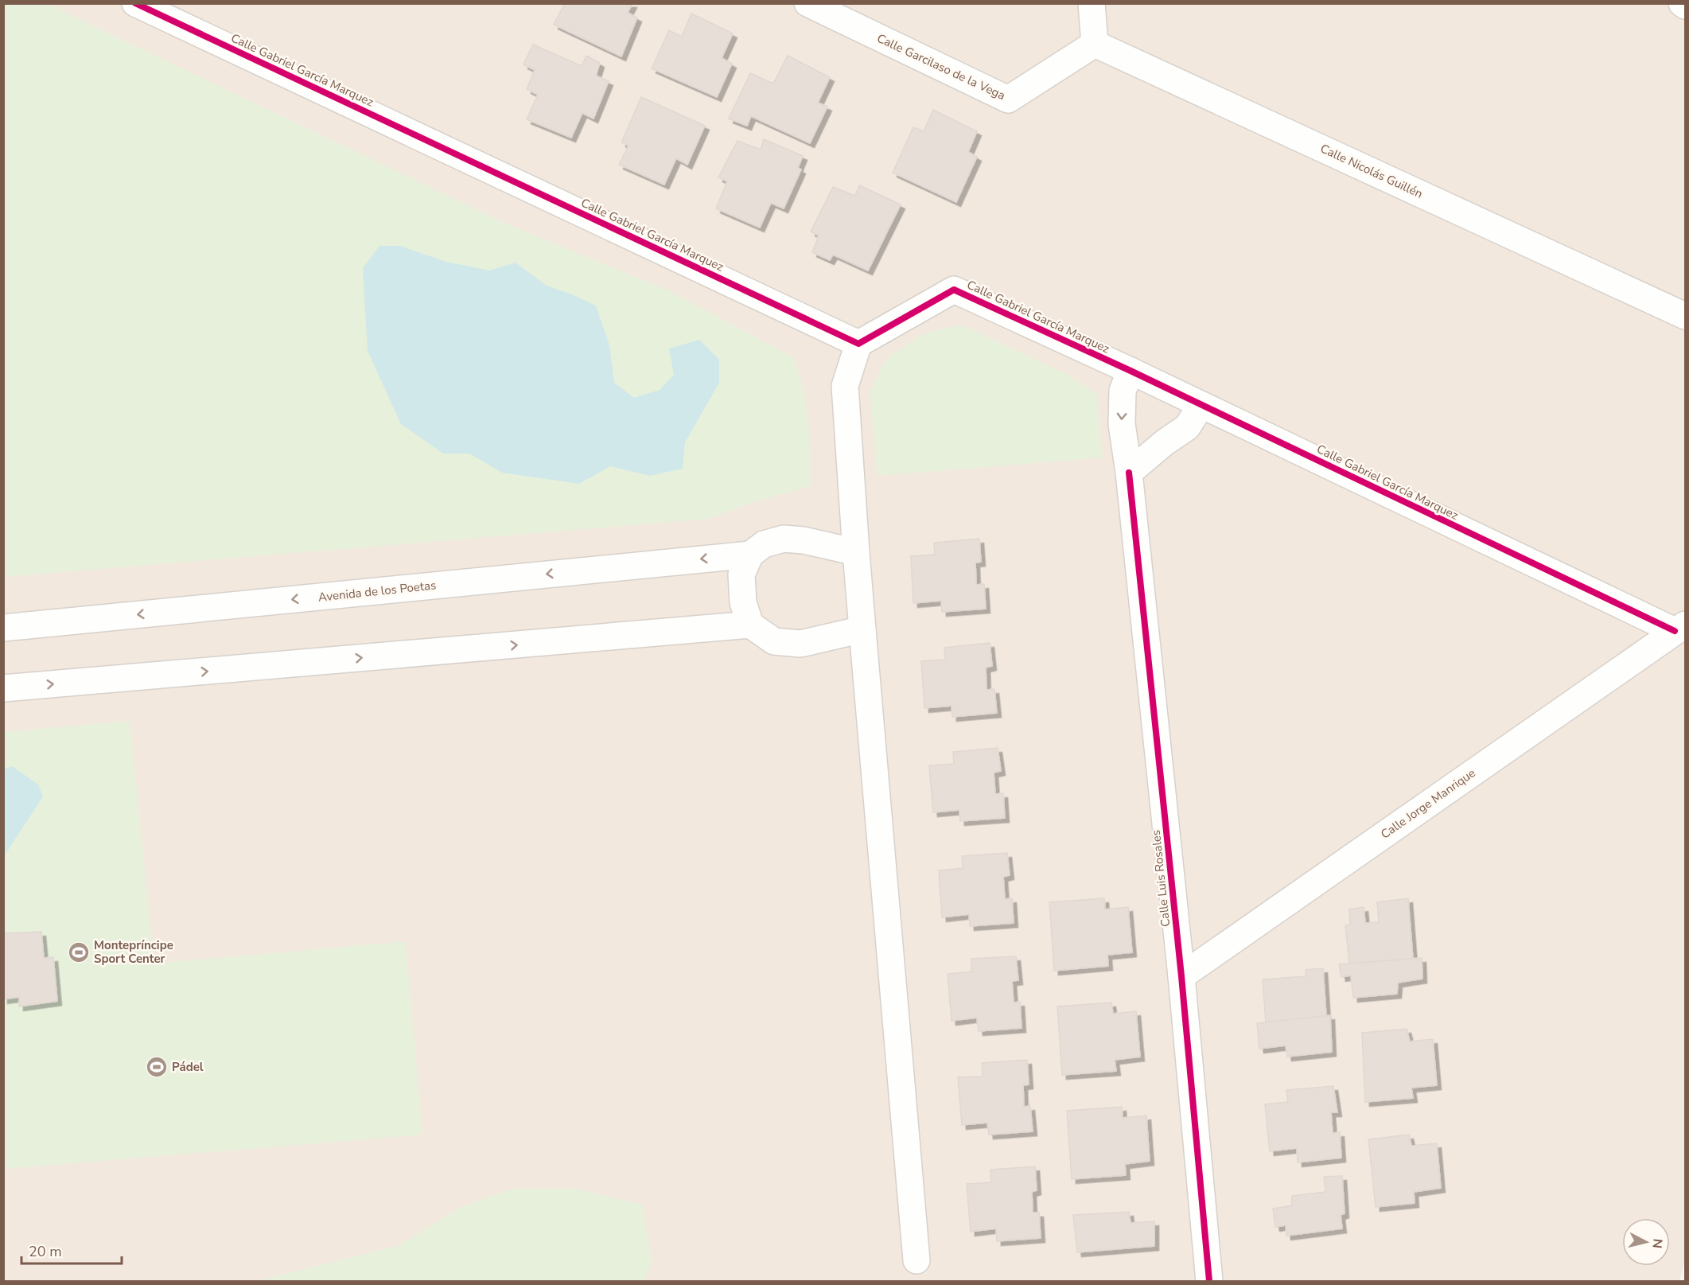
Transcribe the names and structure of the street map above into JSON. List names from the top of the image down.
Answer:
{
  "streets": {
    "street": [
      "Calle Garcilaso de la Vega",
      "Calle Gabriel García Marquez",
      "Calle Nicolás Guillén",
      "Avenida de los Poetas",
      "Calle Jorge Manrique",
      "Calle Luis Rosales"
    ]
  },
  "crossings": [
    ["Calle Garcilaso de la Vega", "Calle Nicolás Guillén"],
    ["Calle Gabriel García Marquez", "Calle Jorge Manrique"],
    ["Calle Gabriel García Marquez", "Calle Luis Rosales"],
    ["Calle Jorge Manrique", "Calle Luis Rosales"]
  ],
  "places": {
    "sports": ["Montepríncipe Sport Center", "Pádel"]
  },
  "scale_bar": "20 m",
  "north": "right"
}
